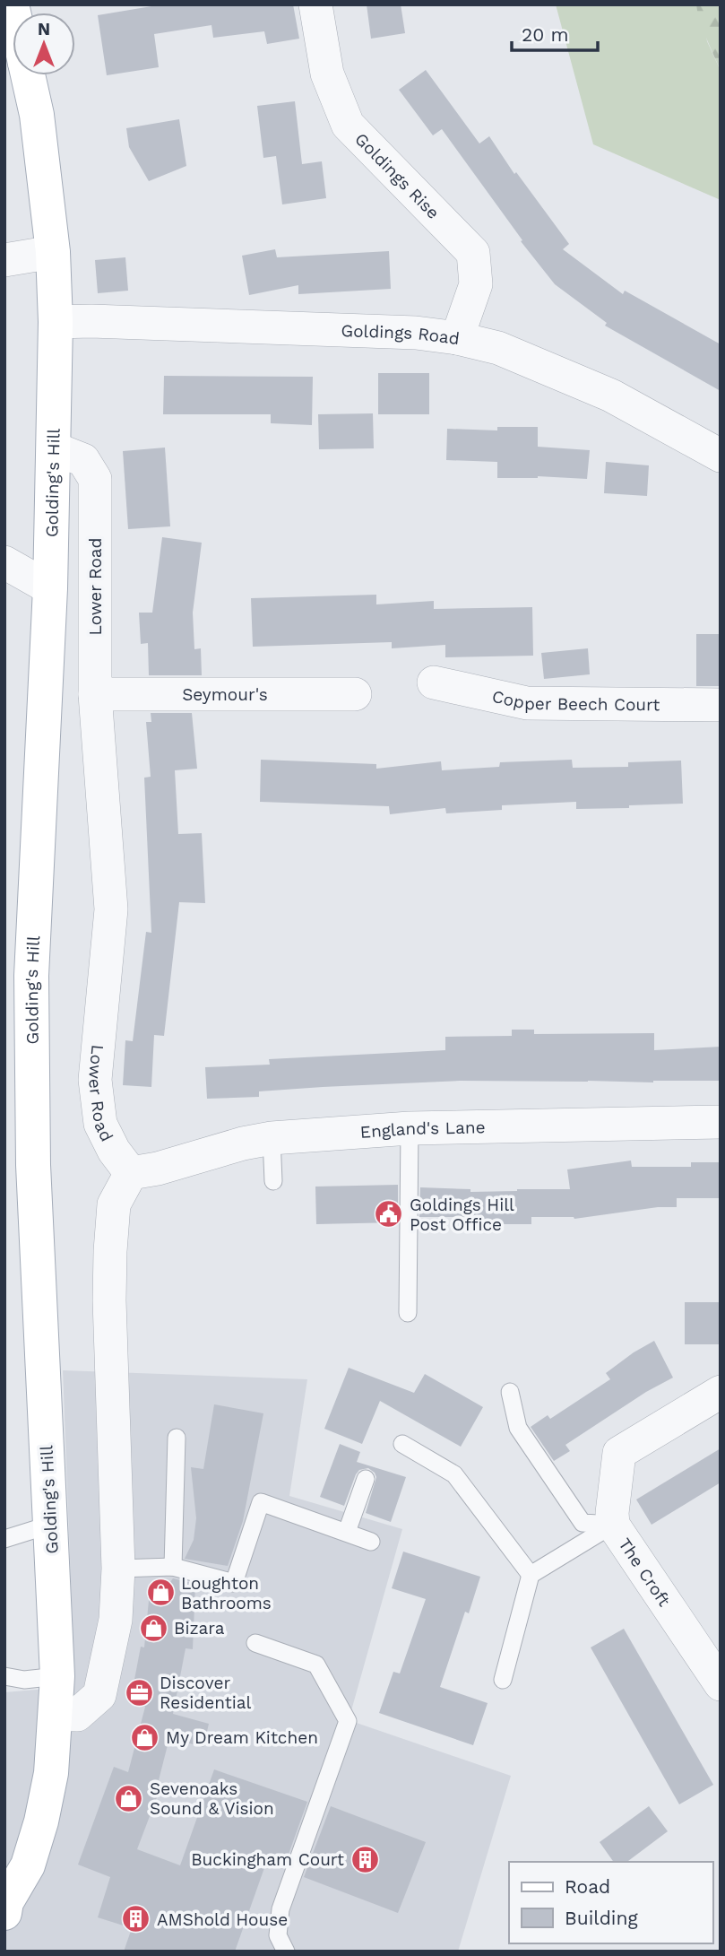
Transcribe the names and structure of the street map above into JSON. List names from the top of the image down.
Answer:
{
  "streets": {
    "main road": ["Golding's Hill"],
    "street": [
      "Goldings Rise",
      "Goldings Road",
      "Lower Road",
      "Seymour's",
      "Copper Beech Court",
      "England's Lane",
      "The Croft"
    ]
  },
  "crossings": [
    ["Goldings Rise", "Goldings Road"],
    ["Goldings Road", "Golding's Hill"],
    ["Golding's Hill", "Lower Road"],
    ["Lower Road", "Seymour's"],
    ["Lower Road", "England's Lane"]
  ],
  "places": {
    "public building": ["Goldings Hill Post Office"],
    "shop": [
      "Loughton Bathrooms",
      "Bizara",
      "My Dream Kitchen",
      "Sevenoaks Sound & Vision"
    ],
    "office": ["Discover Residential"],
    "building": ["Buckingham Court", "AMShold House"]
  },
  "legend": ["Road", "Building"],
  "scale_bar": "20 m",
  "north": "top"
}
